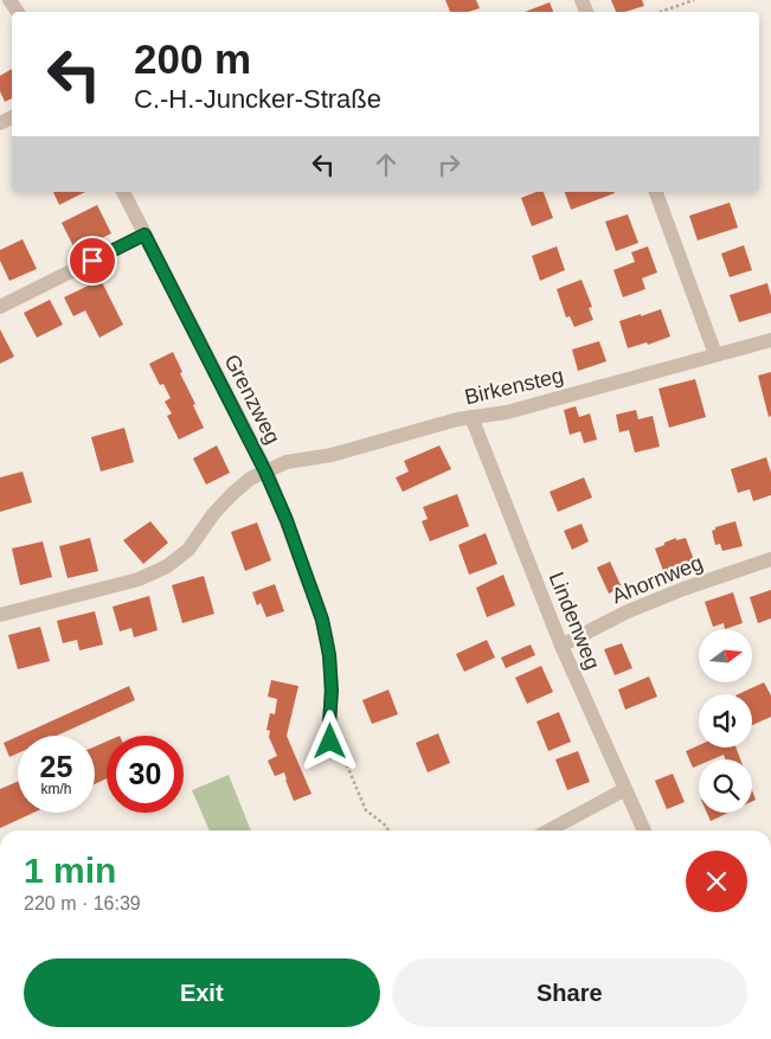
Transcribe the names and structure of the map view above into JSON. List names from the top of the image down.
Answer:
{
  "streets": {
    "street": [
      "Birkensteg",
      "Grenzweg",
      "Ahornweg",
      "Lindenweg"
    ]
  },
  "crossings": [
    ["Birkensteg", "Grenzweg"],
    ["Birkensteg", "Lindenweg"],
    ["Ahornweg", "Lindenweg"]
  ],
  "north": "right",
  "page": {
    "turn": ["200 m", "C.-H.-Juncker-Straße"],
    "speed": "25 km/h",
    "limit": "30",
    "heading": ["1 min", "220 m · 16:39"],
    "buttons": ["Exit", "Share"]
  }
}
